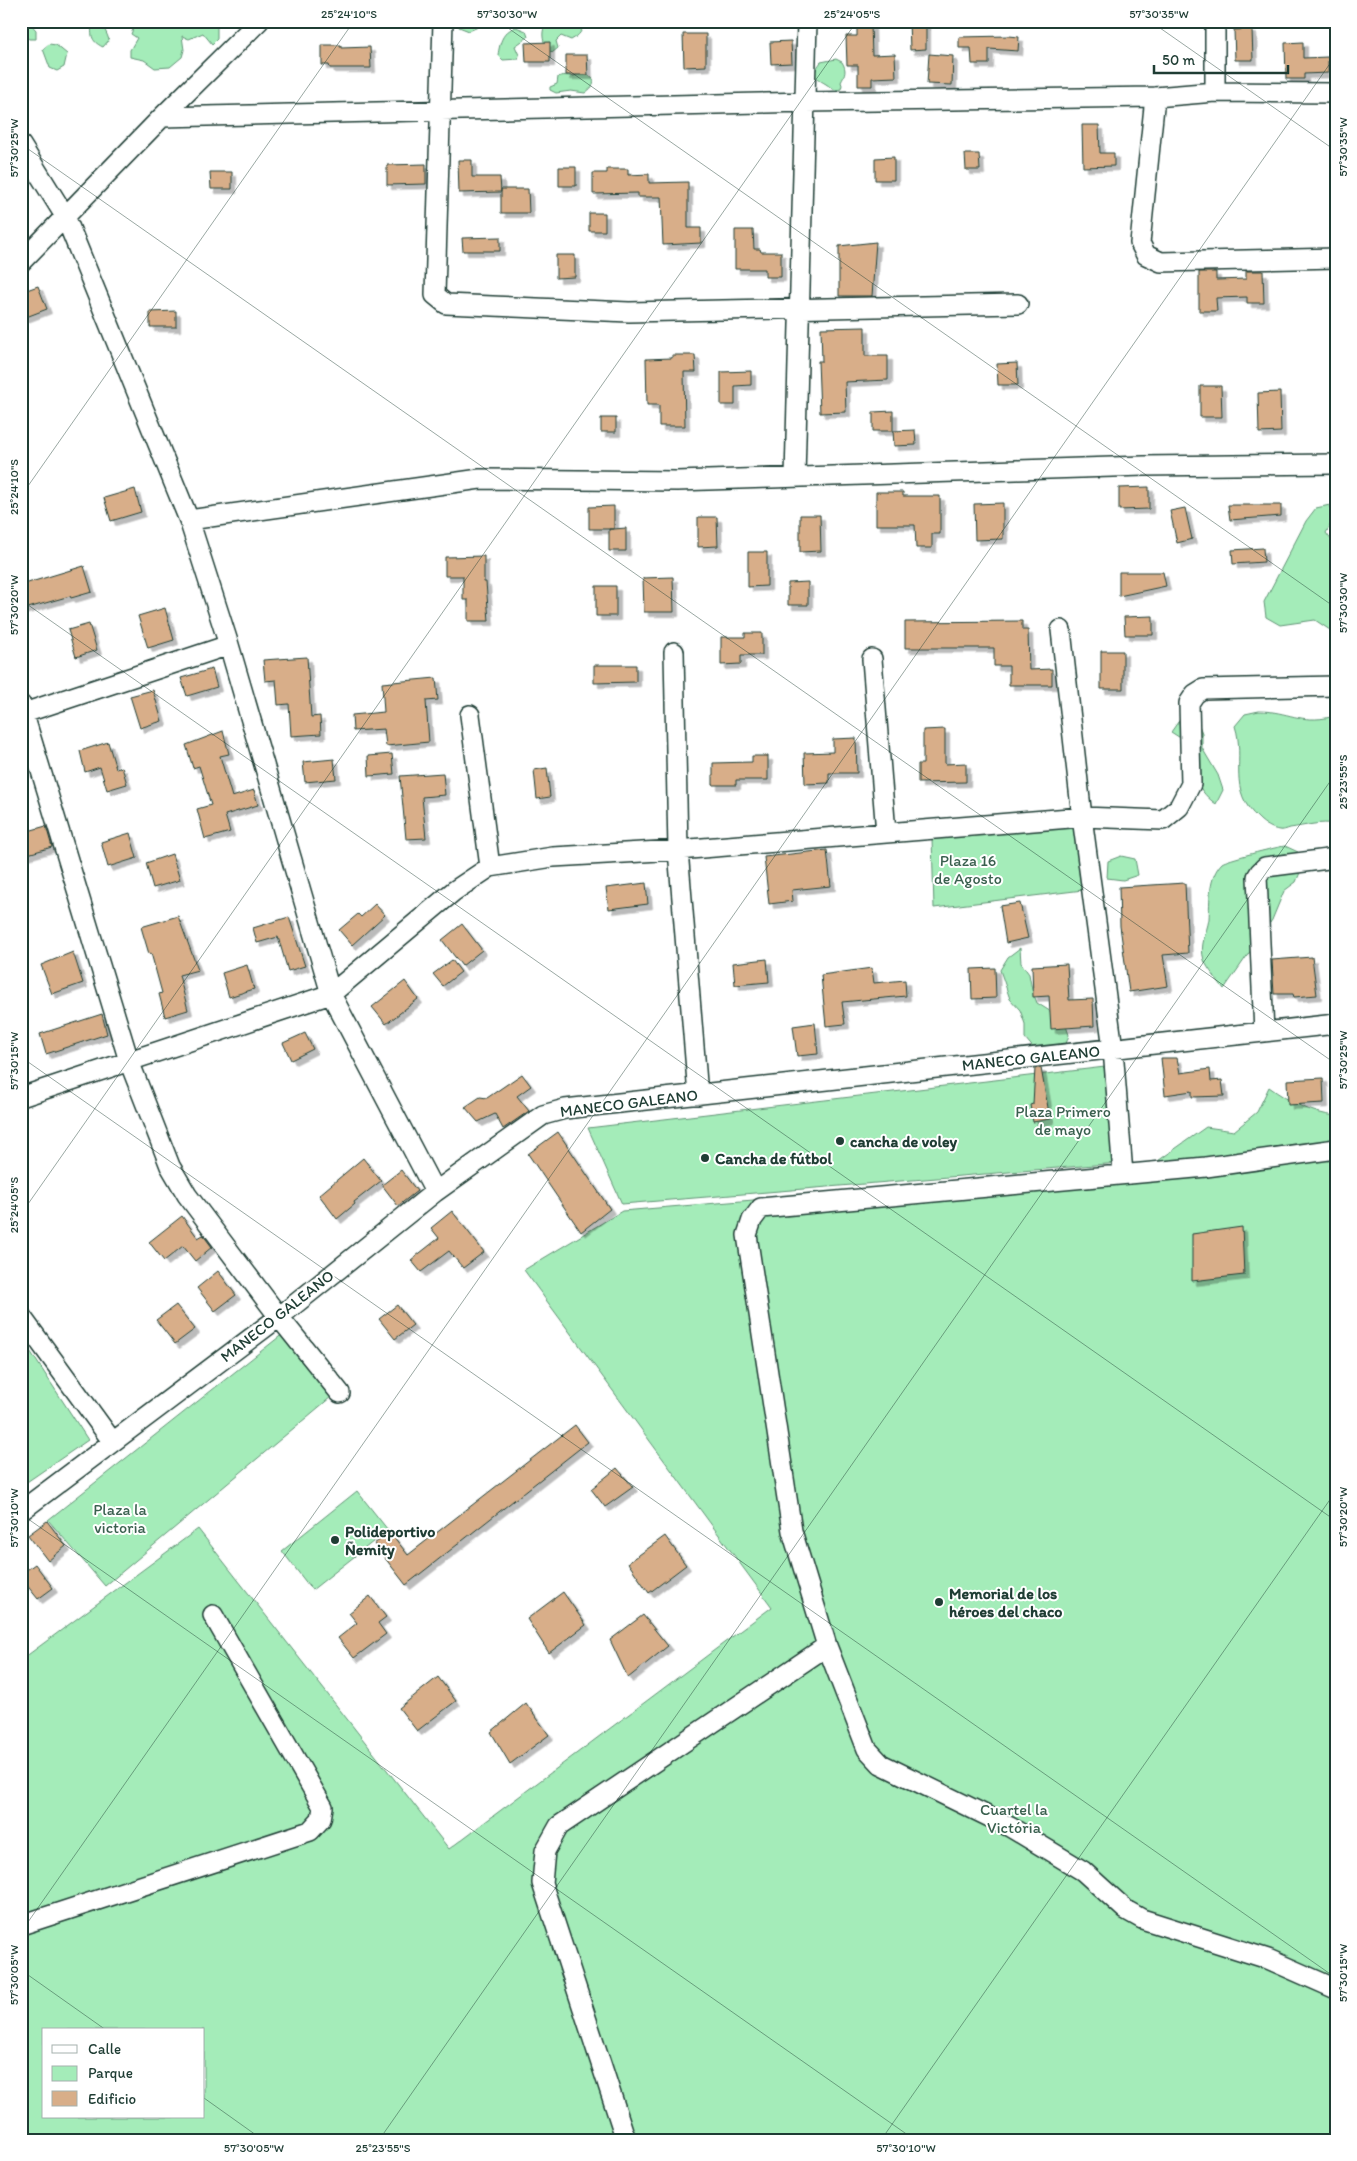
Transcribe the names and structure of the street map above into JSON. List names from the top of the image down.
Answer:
{
  "streets": {
    "street": ["MANECO GALEANO"]
  },
  "parks": [
    "Plaza 16 de Agosto",
    "Plaza Primero de mayo",
    "Plaza la victoria",
    "Cuartel la Victória"
  ],
  "places": [
    "cancha de voley",
    "Cancha de fútbol",
    "Polideportivo Ñemity",
    "Memorial de los héroes del chaco"
  ],
  "legend": ["Calle", "Parque", "Edificio"],
  "scale_bar": "50 m",
  "coordinates": [
    "25°24'10\"S",
    "57°30'30\"W",
    "25°24'05\"S",
    "57°30'35\"W",
    "57°30'25\"W",
    "57°30'20\"W",
    "25°23'55\"S",
    "57°30'15\"W",
    "57°30'10\"W",
    "57°30'05\"W"
  ]
}
